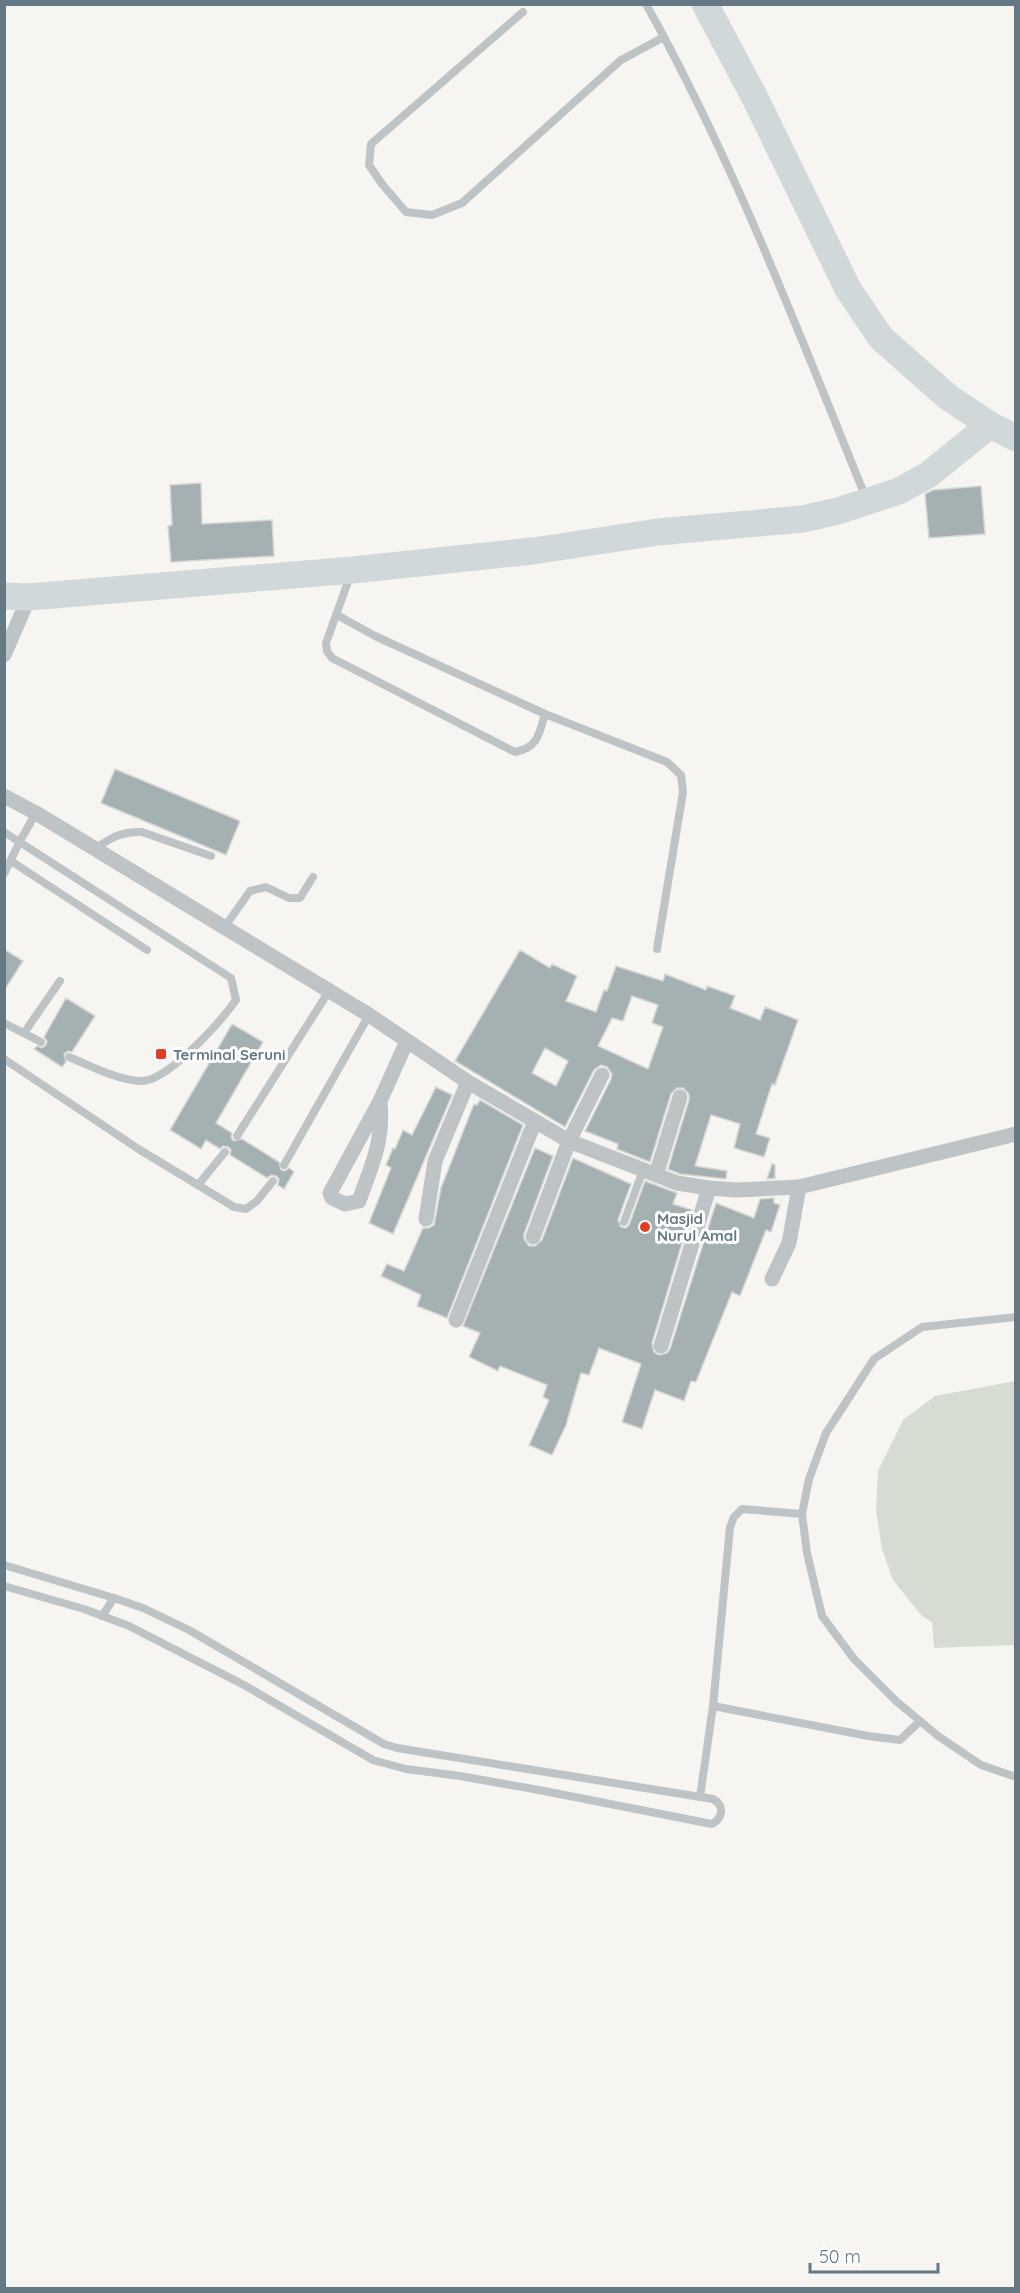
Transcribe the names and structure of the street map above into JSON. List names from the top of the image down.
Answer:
{
  "places": {
    "transit": ["Terminal Seruni"],
    "other": ["Masjid Nurul Amal"]
  },
  "scale_bar": "50 m"
}
